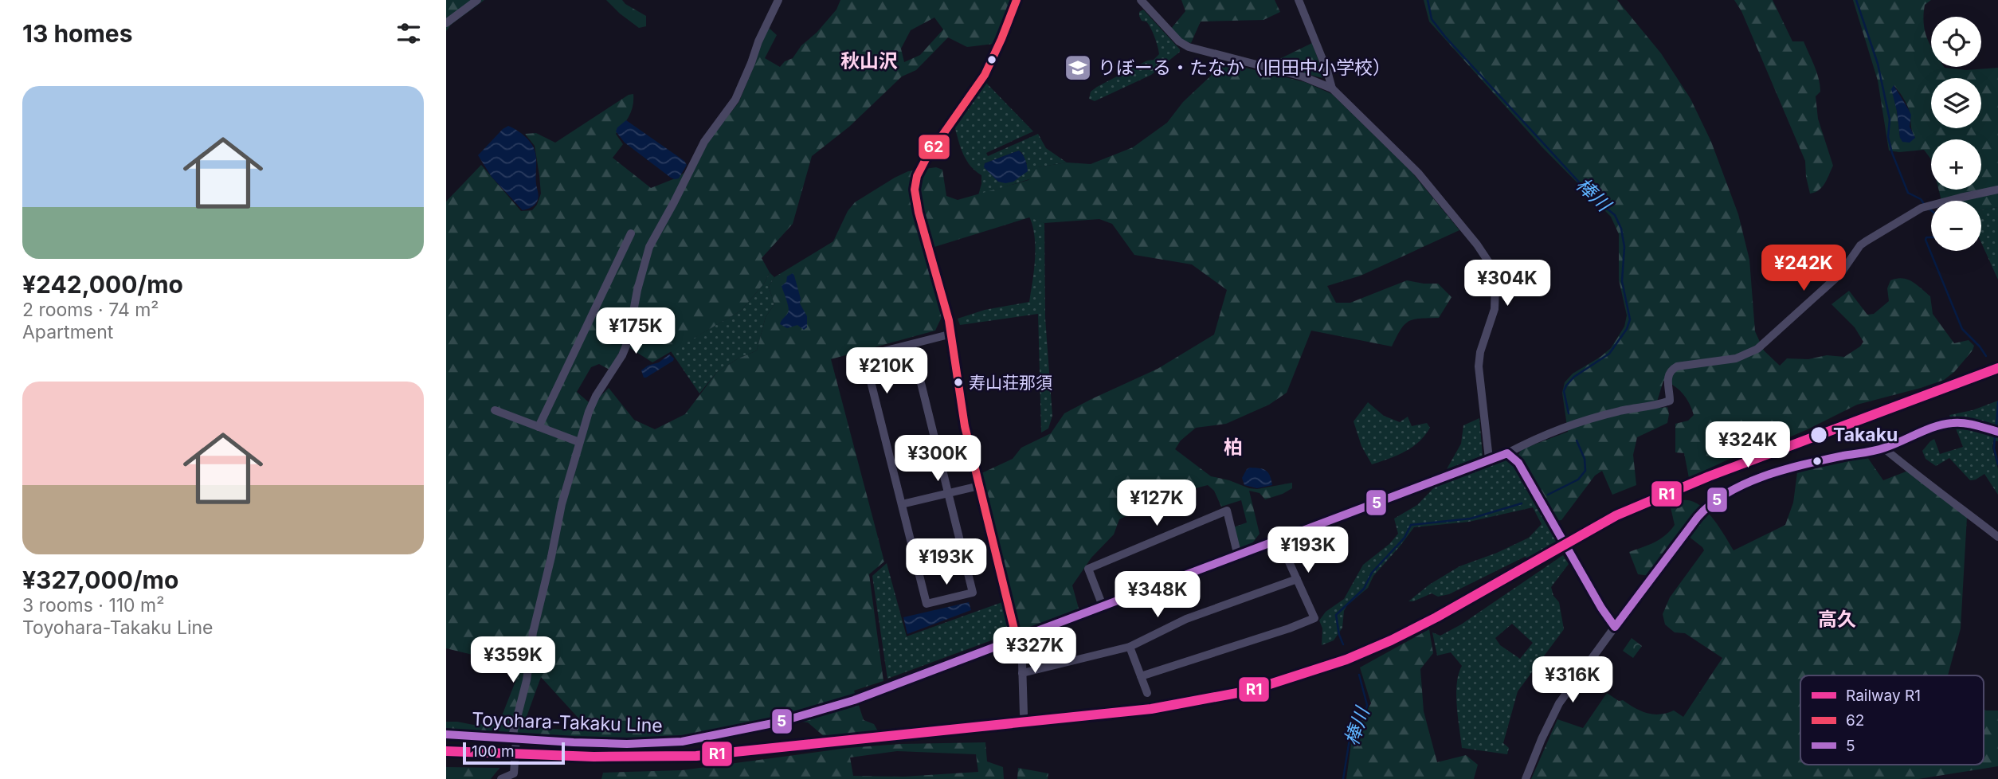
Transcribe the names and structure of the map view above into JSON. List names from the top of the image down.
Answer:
{
  "streets": {
    "main road": ["Toyohara-Takaku Line"]
  },
  "districts": ["秋山沢", "柏", "高久"],
  "water": ["棒川"],
  "places": {
    "school or university": ["りぼーる・たなか（旧田中小学校）"],
    "other": ["寿山荘那須", "Takaku"]
  },
  "lines": ["transit line 62", "rail line R1", "transit line 5"],
  "legend": ["Railway R1", "62", "5"],
  "scale_bar": "100 m",
  "page": {
    "heading": "13 homes",
    "map_buttons": ["+", "−"],
    "list": [
      {
        "name": "¥242,000/mo",
        "note": "2 rooms · 74 m² · Apartment"
      },
      {
        "name": "¥327,000/mo",
        "note": "3 rooms · 110 m² · Toyohara-Takaku Line"
      }
    ],
    "price": [
      "¥242K",
      "¥304K",
      "¥175K",
      "¥210K",
      "¥324K",
      "¥300K",
      "¥127K",
      "¥193K",
      "¥193K",
      "¥348K",
      "¥327K",
      "¥359K",
      "¥316K"
    ],
    "scale": "100 m"
  }
}
